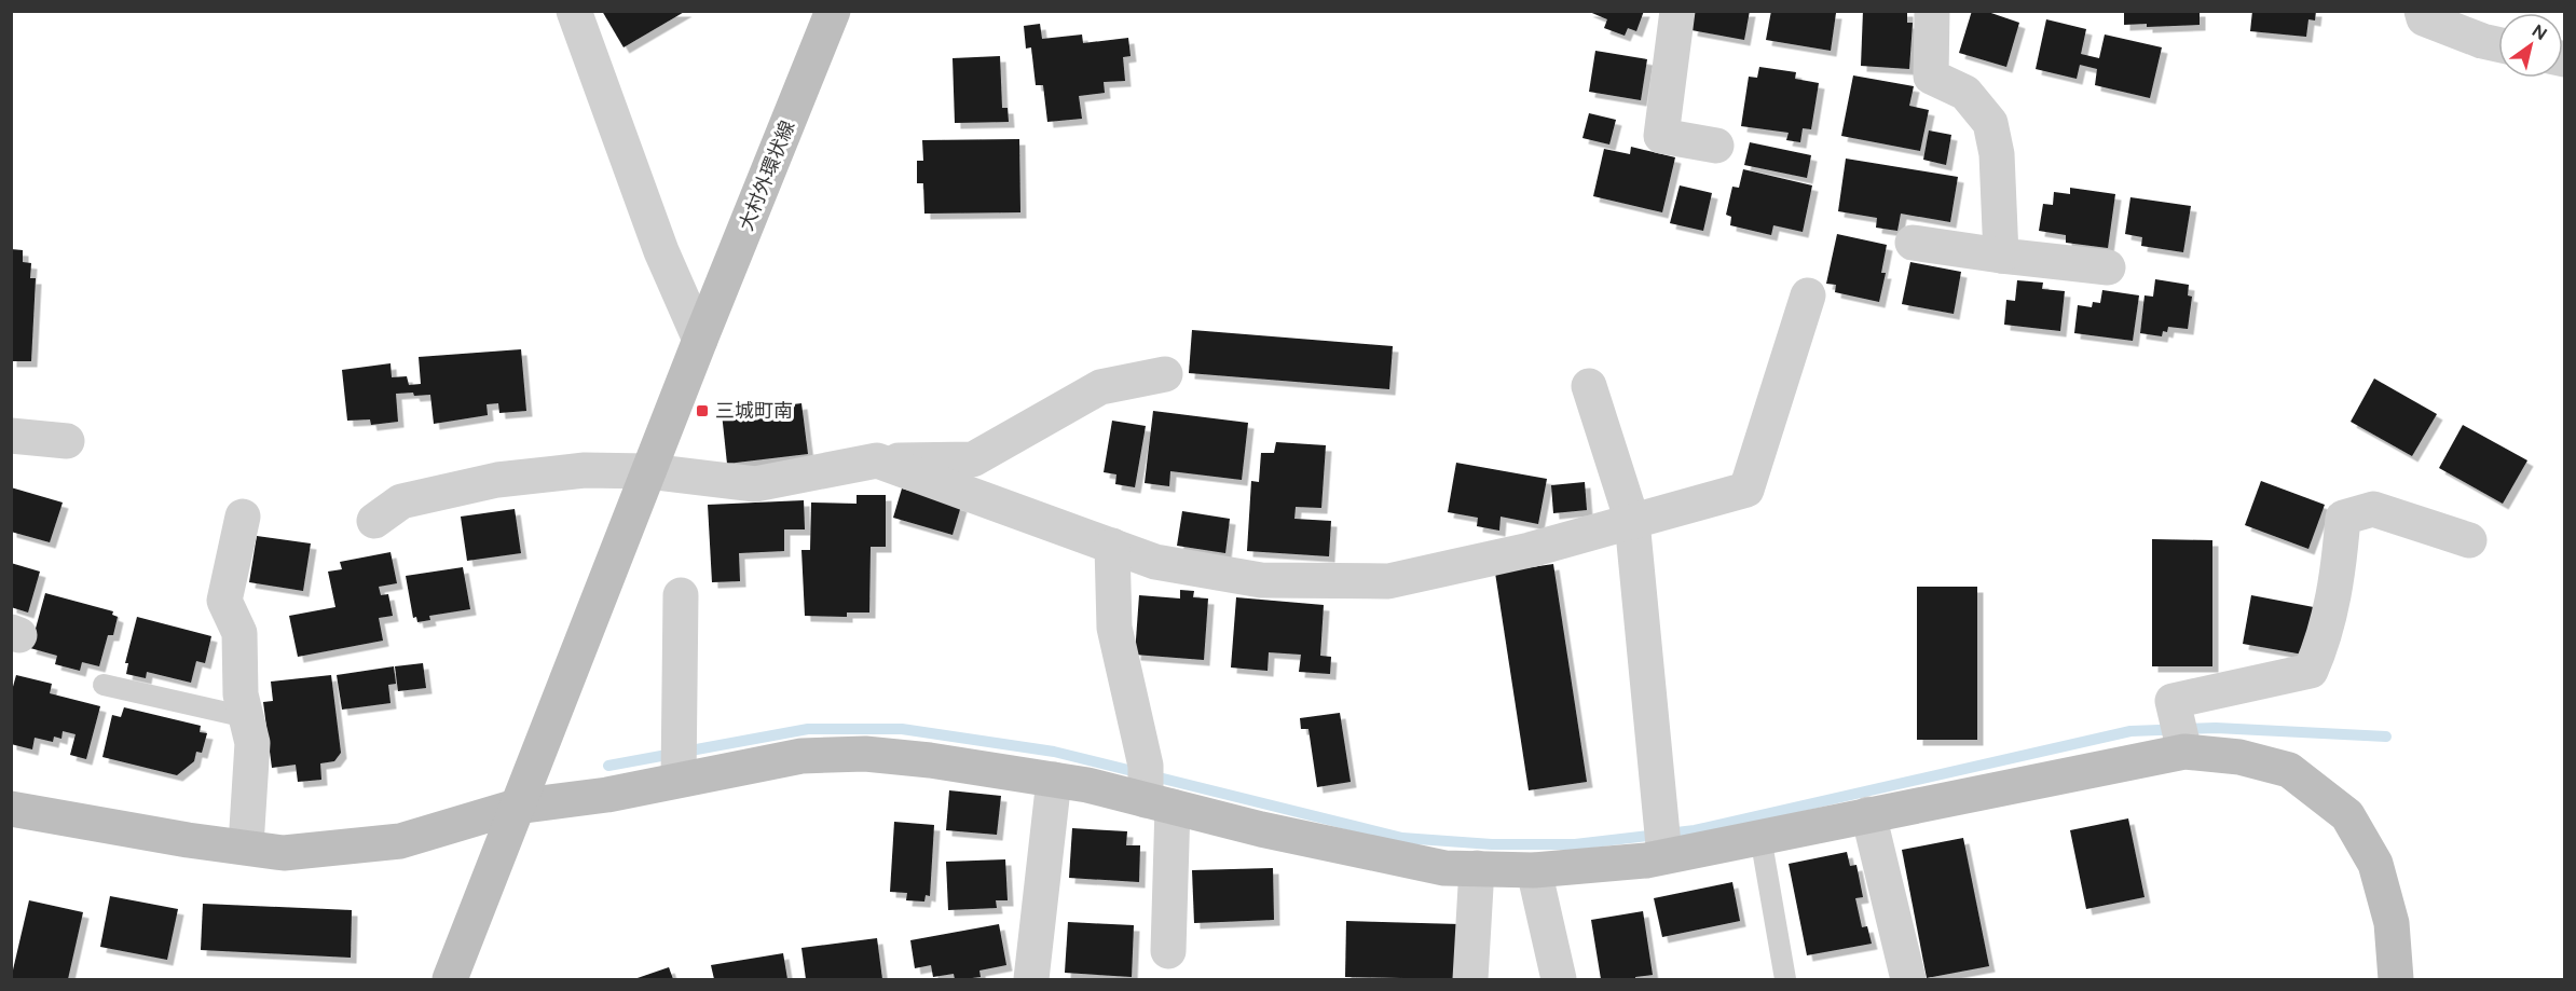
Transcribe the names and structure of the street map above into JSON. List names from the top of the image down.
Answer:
{
  "streets": {
    "street": ["大村外環状線"]
  },
  "places": {
    "transit": ["三城町南"]
  },
  "north": "top right"
}
